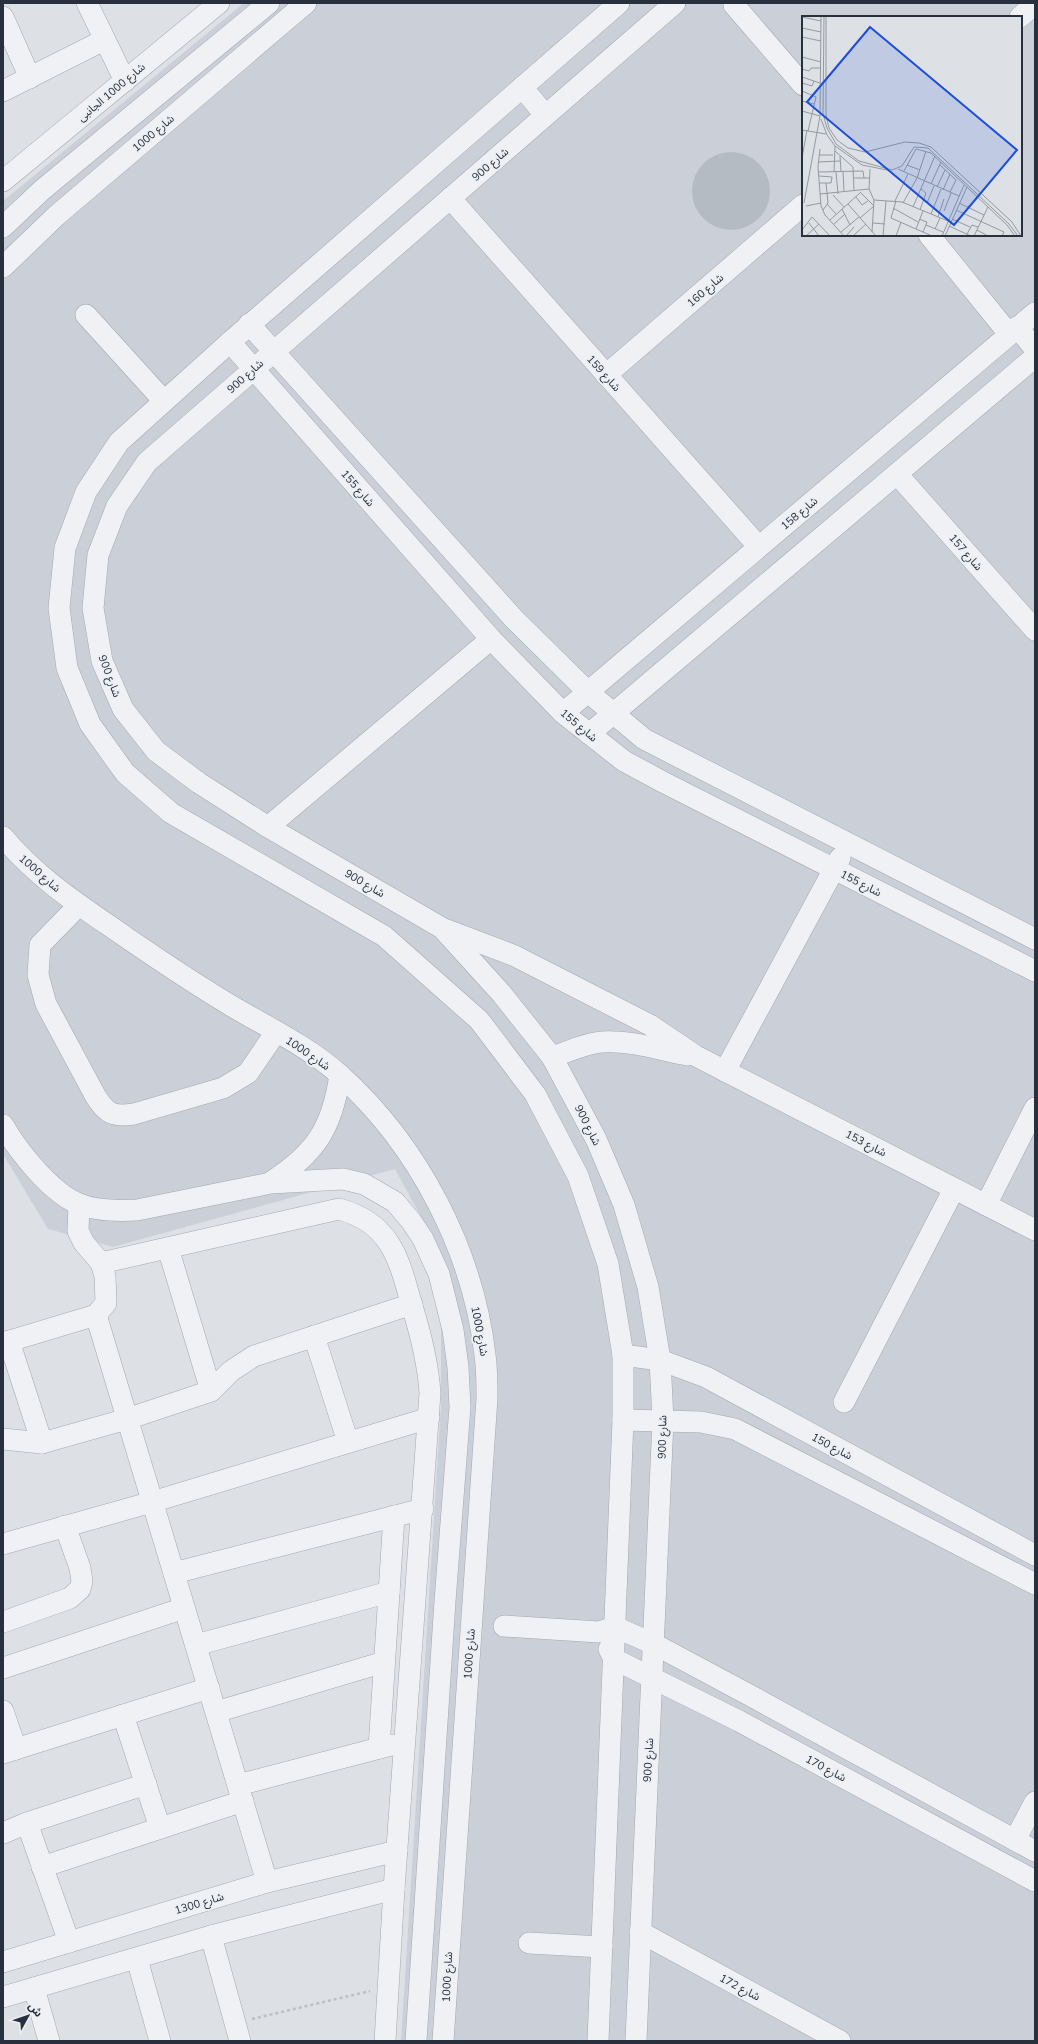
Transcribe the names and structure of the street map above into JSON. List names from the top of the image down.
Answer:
{
  "streets": {
    "street": [
      "شارع 1000 الجانبى",
      "شارع 1000",
      "شارع 900",
      "شارع 160",
      "شارع 159",
      "شارع 155",
      "شارع 158",
      "شارع 157",
      "شارع 153",
      "شارع 150",
      "شارع 170",
      "شارع 1300",
      "شارع 172"
    ]
  },
  "crossings": [
    ["شارع 900", "شارع 159"],
    ["شارع 900", "شارع 155"],
    ["شارع 900", "شارع 150"],
    ["شارع 900", "شارع 170"],
    ["شارع 900", "شارع 172"],
    ["شارع 160", "شارع 159"],
    ["شارع 159", "شارع 158"],
    ["شارع 155", "شارع 158"]
  ],
  "north": "top right"
}
